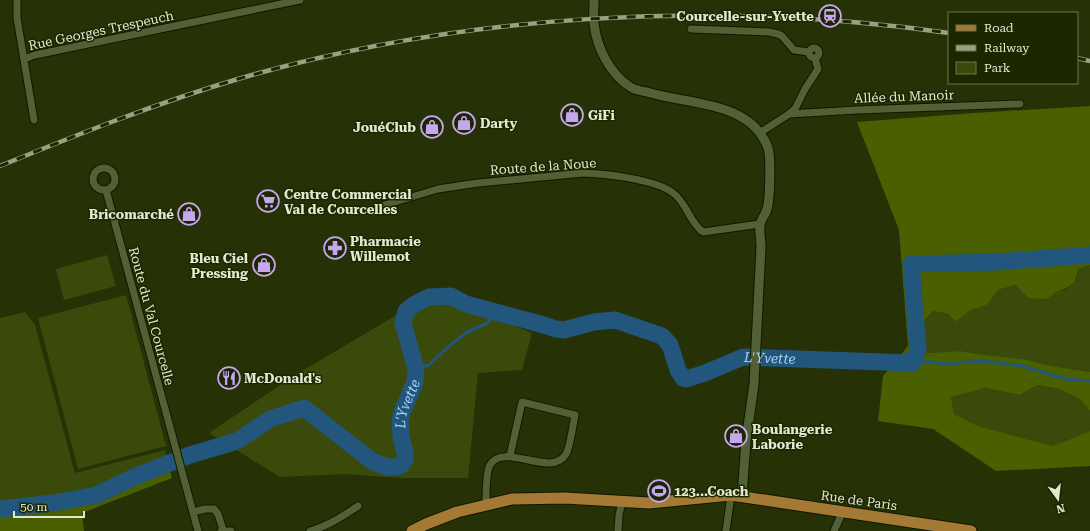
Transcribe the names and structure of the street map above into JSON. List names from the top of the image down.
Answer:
{
  "streets": {
    "main road": ["Rue de Paris"],
    "street": [
      "Rue Georges Trespeuch",
      "Allée du Manoir",
      "Route de la Noue",
      "Route du Val Courcelle"
    ]
  },
  "water": ["L'Yvette"],
  "places": {
    "station": ["Courcelle-sur-Yvette"],
    "shop": [
      "GiFi",
      "Darty",
      "JouéClub",
      "Bricomarché",
      "Bleu Ciel Pressing",
      "Boulangerie Laborie"
    ],
    "supermarket": ["Centre Commercial Val de Courcelles"],
    "pharmacy": ["Pharmacie Willemot"],
    "restaurant": ["McDonald's"],
    "sports": ["123...Coach"]
  },
  "legend": ["Road", "Railway", "Park"],
  "scale_bar": "50 m",
  "north": "bottom"
}
